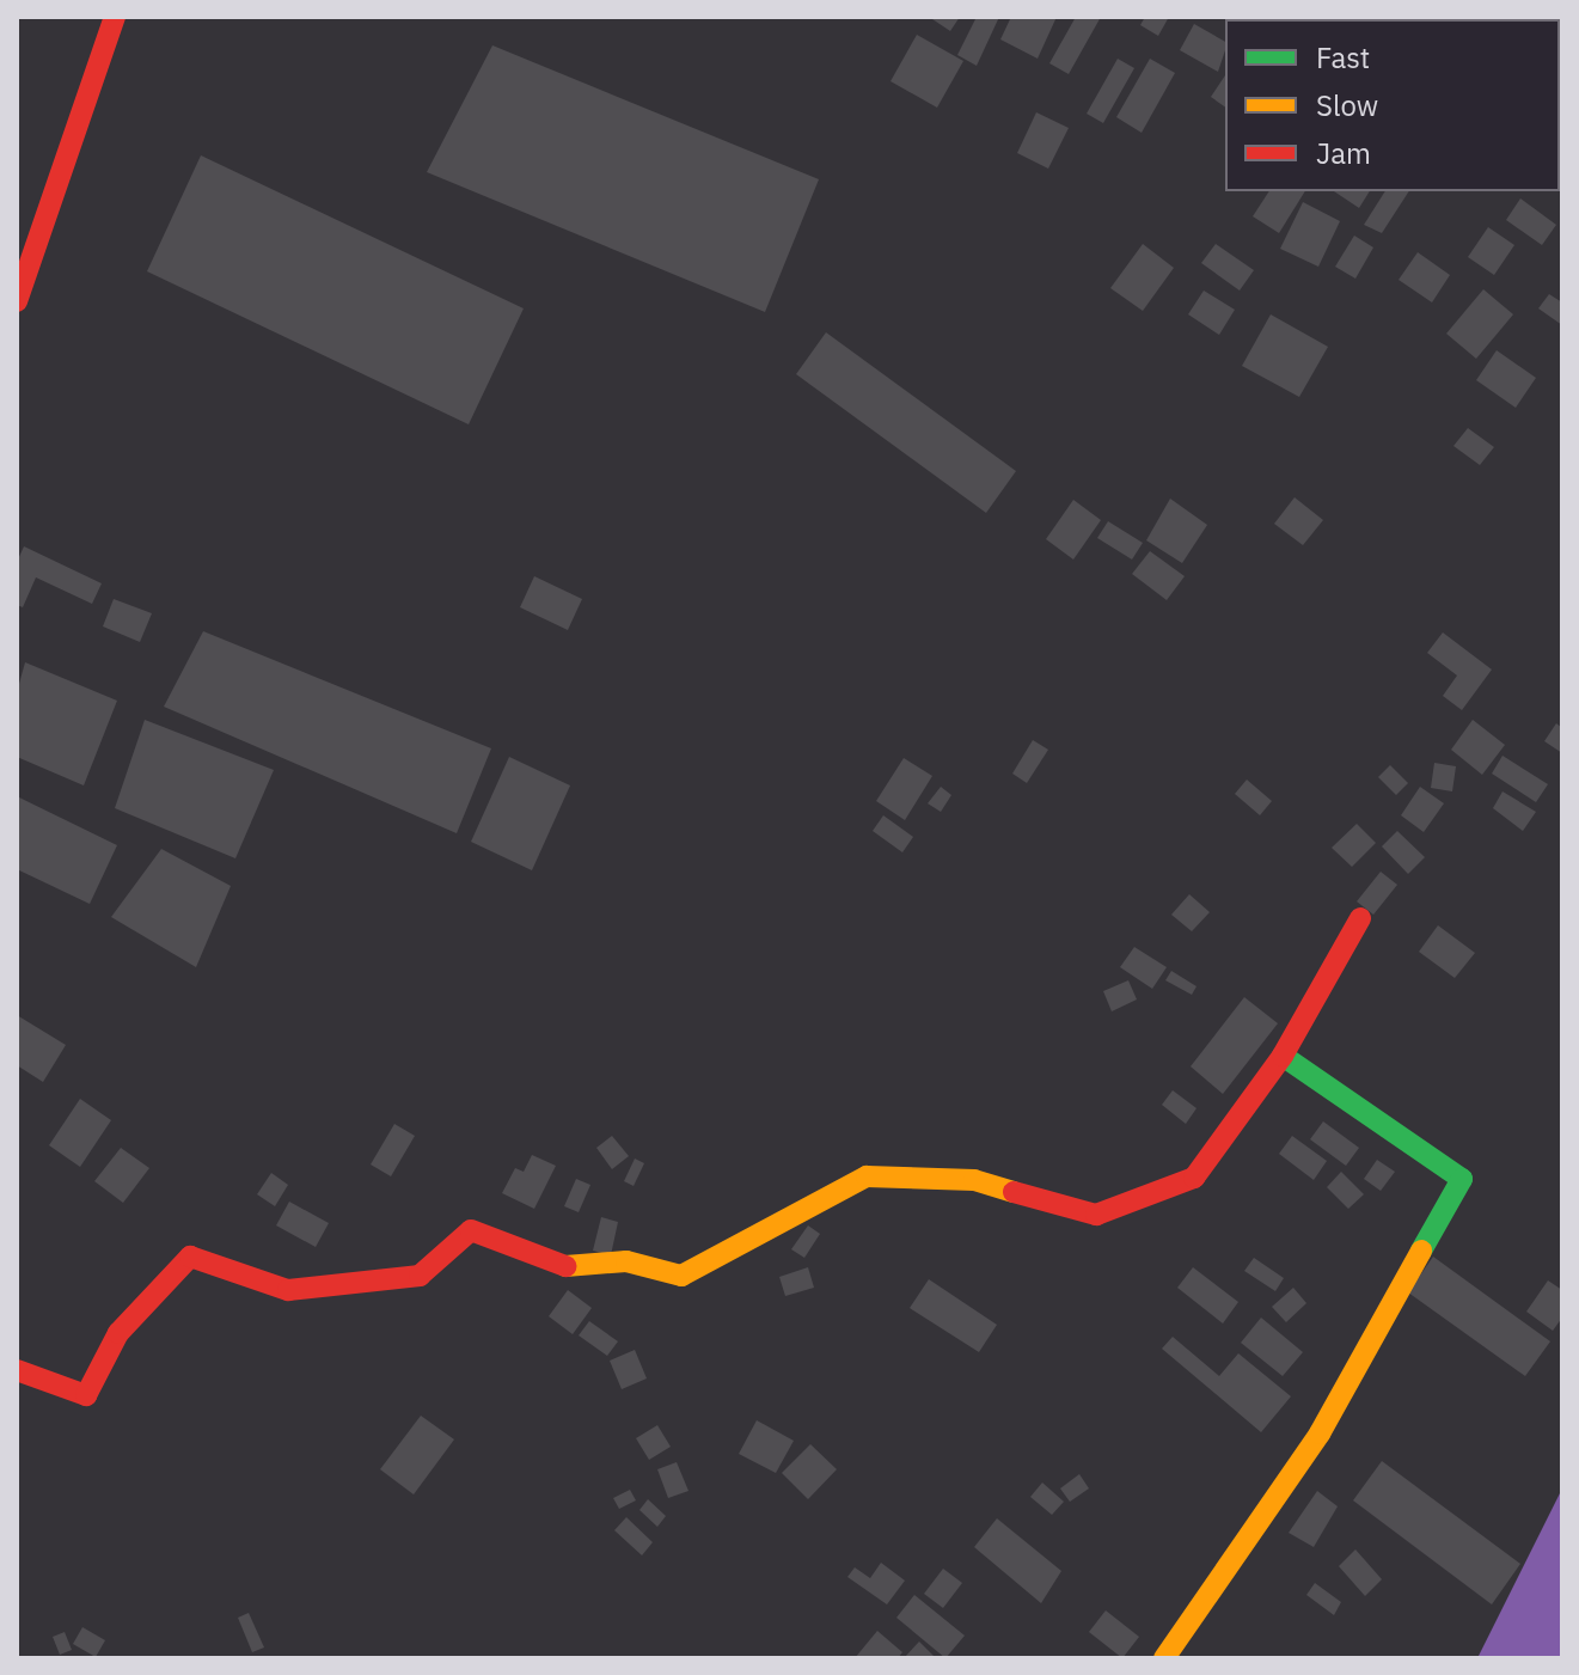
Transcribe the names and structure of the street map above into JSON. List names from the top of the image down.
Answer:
{
  "legend": ["Fast", "Slow", "Jam"]
}
